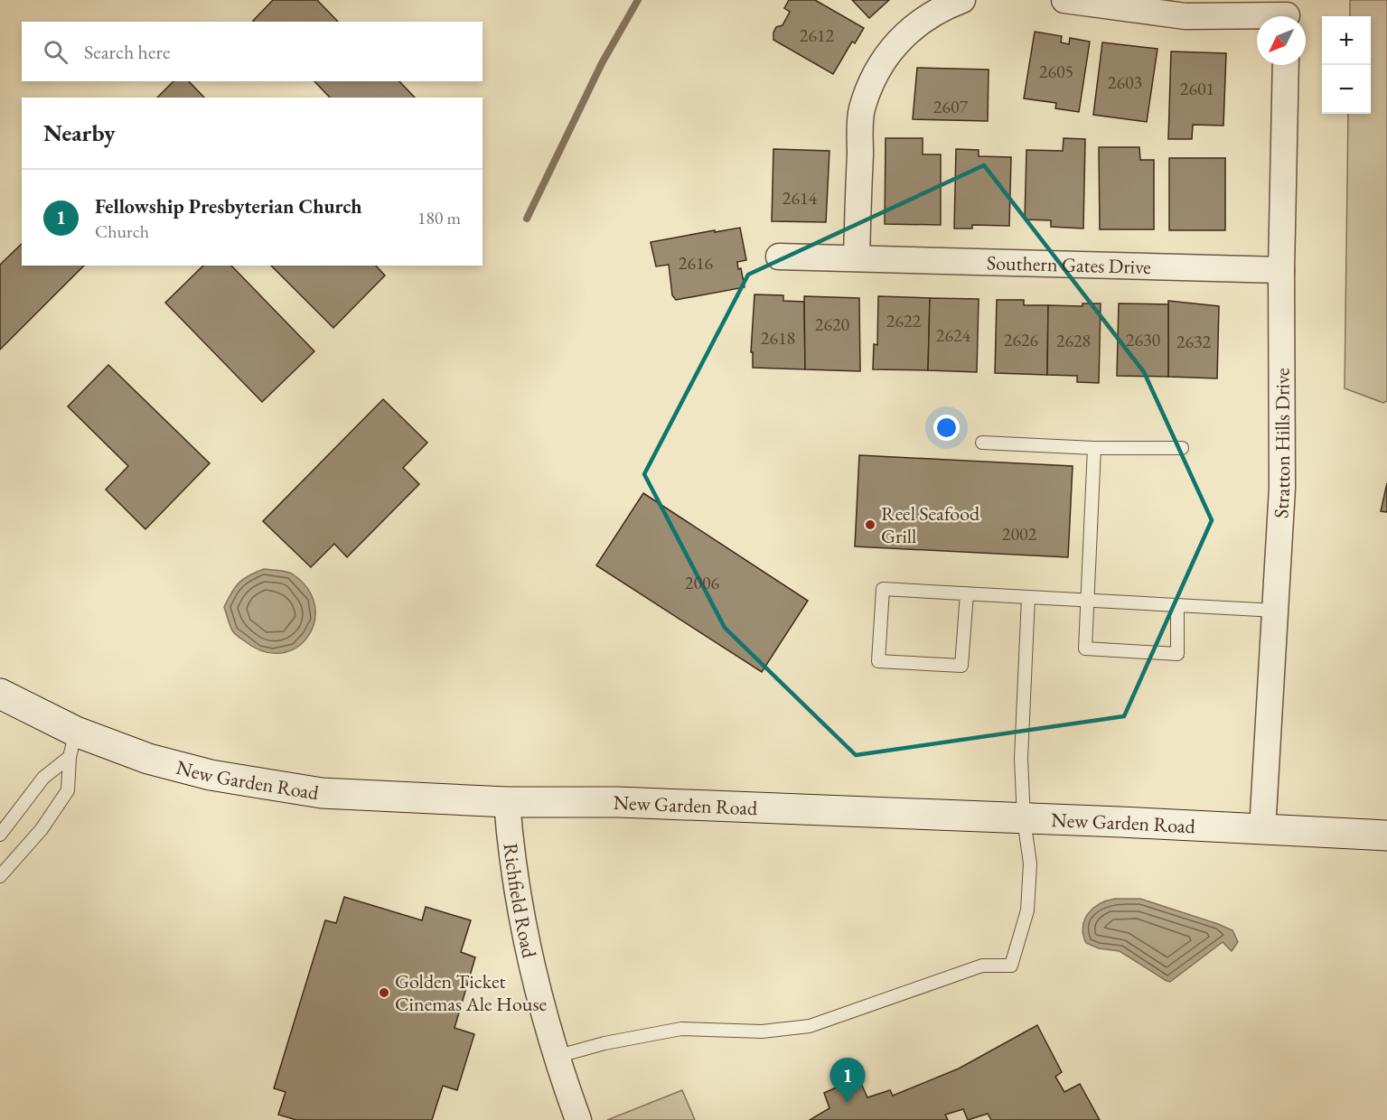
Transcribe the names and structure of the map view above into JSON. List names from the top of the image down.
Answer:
{
  "streets": {
    "main road": ["New Garden Road"],
    "street": ["Southern Gates Drive", "Stratton Hills Drive", "Richfield Road"]
  },
  "crossings": [
    ["Southern Gates Drive", "Stratton Hills Drive"],
    ["Stratton Hills Drive", "New Garden Road"],
    ["New Garden Road", "Richfield Road"]
  ],
  "places": ["Reel Seafood Grill", "Golden Ticket Cinemas Ale House"],
  "house_numbers": [
    "2612",
    "2605",
    "2603",
    "2601",
    "2607",
    "2614",
    "2616",
    "2622",
    "2620",
    "2624",
    "2618",
    "2626",
    "2630",
    "2628",
    "2632",
    "2002",
    "2006"
  ],
  "north": "bottom left",
  "page": {
    "map_buttons": ["+", "−"],
    "search": "Search here",
    "heading": "Nearby",
    "list": [
      {
        "mark": "1",
        "name": "Fellowship Presbyterian Church",
        "note": "Church",
        "value": "180 m"
      }
    ],
    "pins": "1"
  }
}
